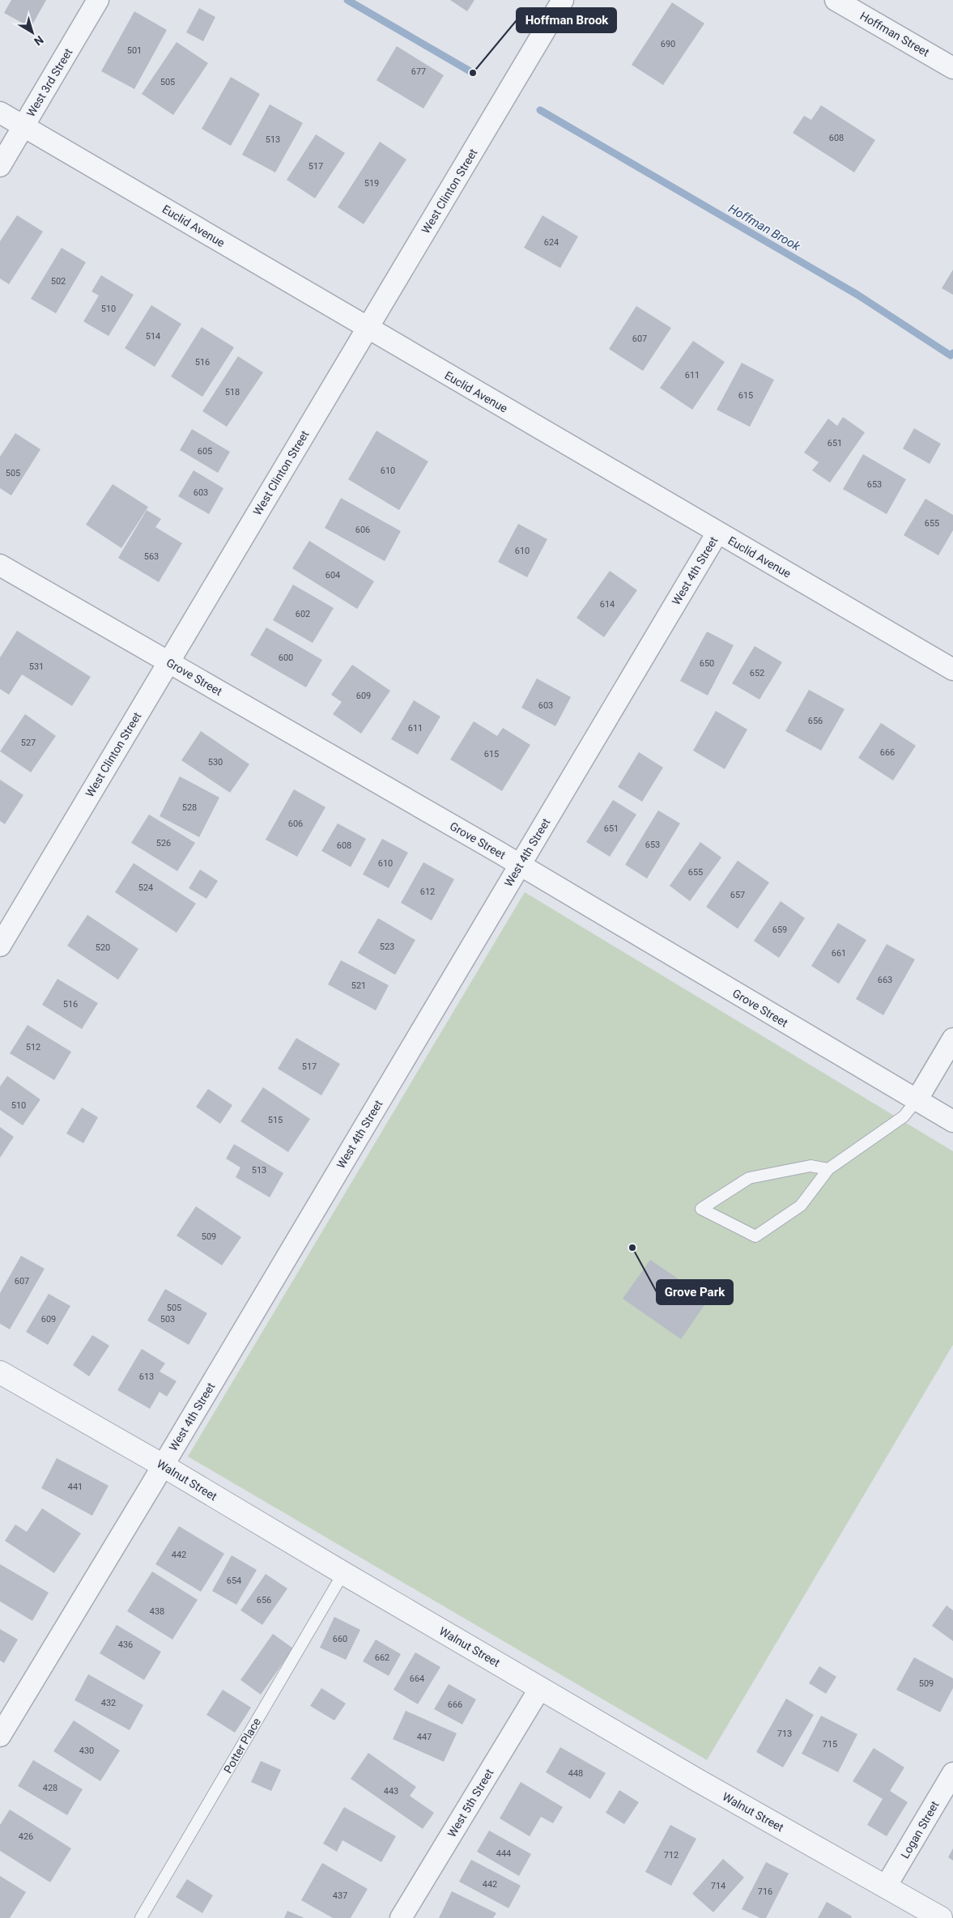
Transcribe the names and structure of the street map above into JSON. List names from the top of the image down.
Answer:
{
  "streets": {
    "street": [
      "Hoffman Street",
      "West 3rd Street",
      "West Clinton Street",
      "Euclid Avenue",
      "West 4th Street",
      "Grove Street",
      "Walnut Street",
      "West 5th Street",
      "Logan Street"
    ],
    "lane": ["Potter Place"]
  },
  "crossings": [
    ["West 3rd Street", "Euclid Avenue"],
    ["West Clinton Street", "Euclid Avenue"],
    ["West Clinton Street", "Grove Street"],
    ["Euclid Avenue", "West 4th Street"],
    ["West 4th Street", "Grove Street"],
    ["West 4th Street", "Walnut Street"],
    ["Walnut Street", "Potter Place"],
    ["Walnut Street", "West 5th Street"],
    ["Walnut Street", "Logan Street"]
  ],
  "water": ["Hoffman Brook"],
  "places": ["Hoffman Brook", "Grove Park"],
  "house_numbers": [
    "690",
    "501",
    "677",
    "505",
    "608",
    "513",
    "517",
    "519",
    "624",
    "502",
    "510",
    "514",
    "607",
    "516",
    "611",
    "518",
    "615",
    "651",
    "605",
    "610",
    "505",
    "653",
    "603",
    "655",
    "606",
    "610",
    "563",
    "604",
    "614",
    "602",
    "600",
    "650",
    "531",
    "652",
    "609",
    "603",
    "656",
    "611",
    "527",
    "666",
    "615",
    "530",
    "528",
    "606",
    "651",
    "526",
    "653",
    "608",
    "610",
    "655",
    "524",
    "612",
    "657",
    "659",
    "523",
    "520",
    "661",
    "663",
    "521",
    "516",
    "512",
    "517",
    "510",
    "515",
    "513",
    "509",
    "607",
    "505",
    "609",
    "503",
    "613",
    "441",
    "442",
    "654",
    "656",
    "438",
    "660",
    "436",
    "662",
    "664",
    "509",
    "432",
    "666",
    "713",
    "447",
    "715",
    "430",
    "448",
    "428",
    "443",
    "426",
    "444",
    "712",
    "442",
    "714",
    "716",
    "437"
  ],
  "north": "bottom right"
}
